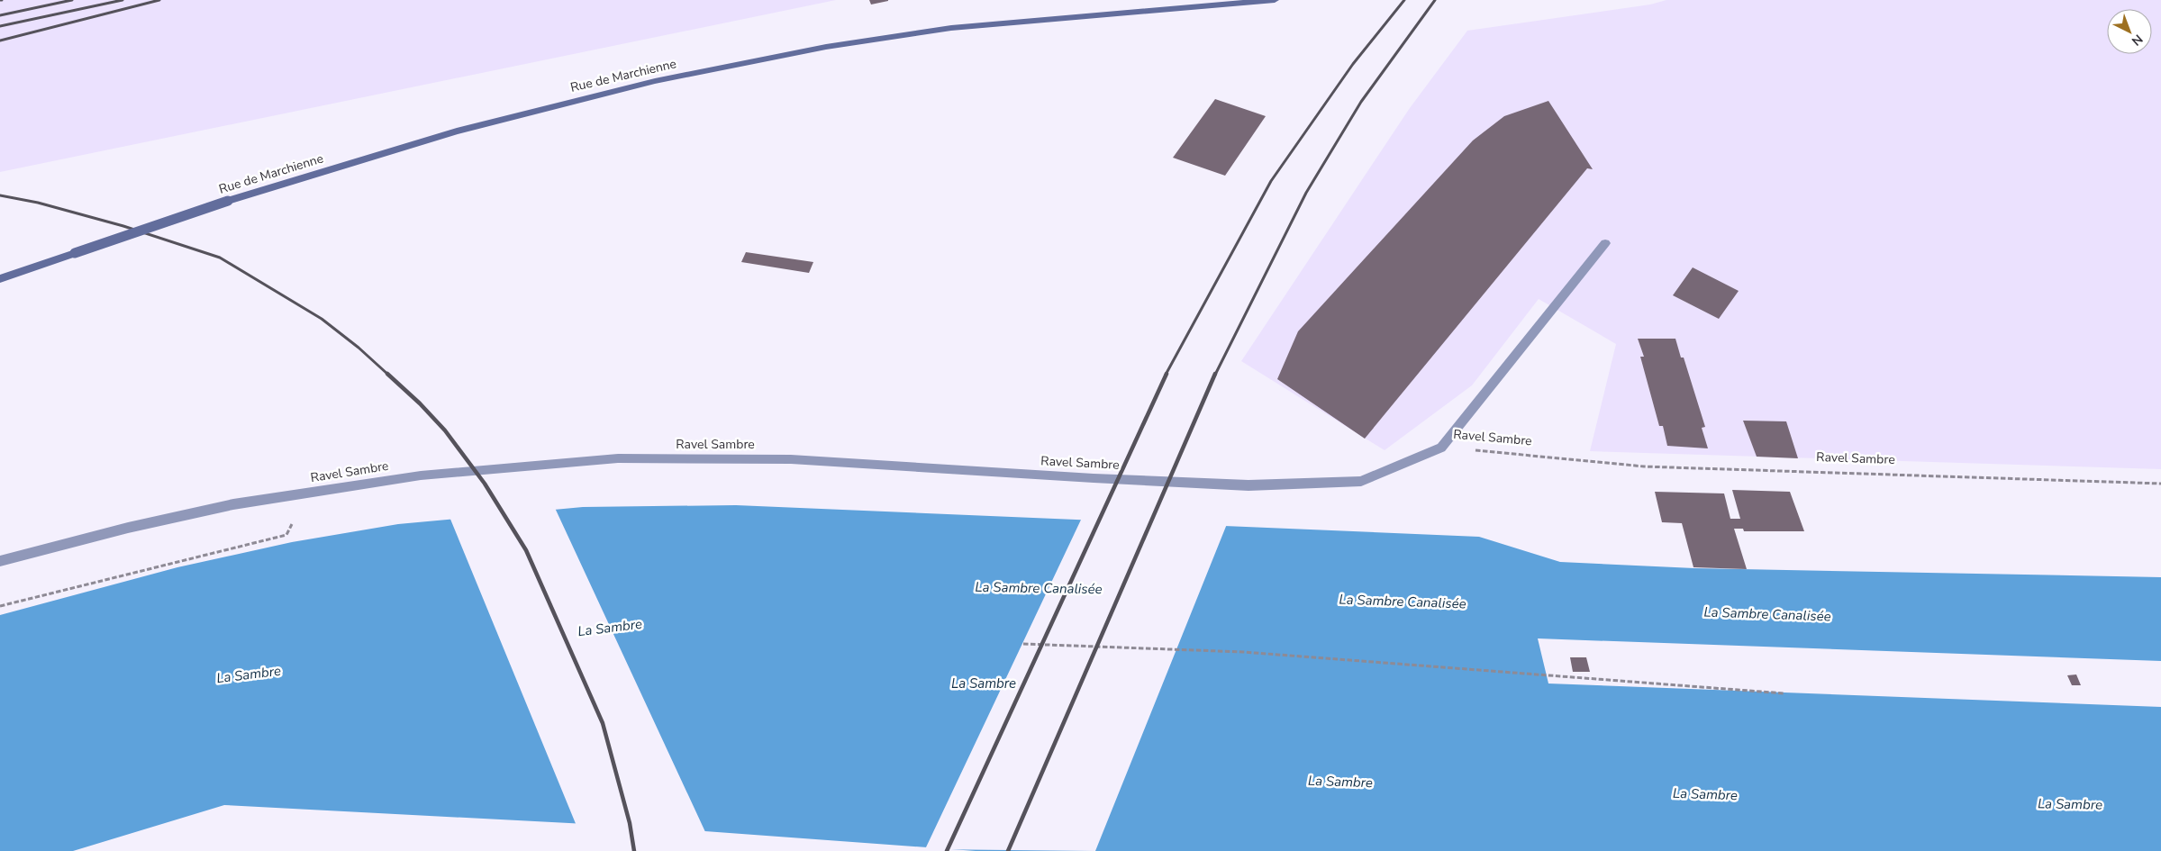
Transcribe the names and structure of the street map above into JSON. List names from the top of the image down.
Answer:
{
  "streets": {
    "main road": ["Rue de Marchienne"],
    "lane": ["Ravel Sambre"]
  },
  "water": ["La Sambre Canalisée", "La Sambre"],
  "north": "bottom right"
}
